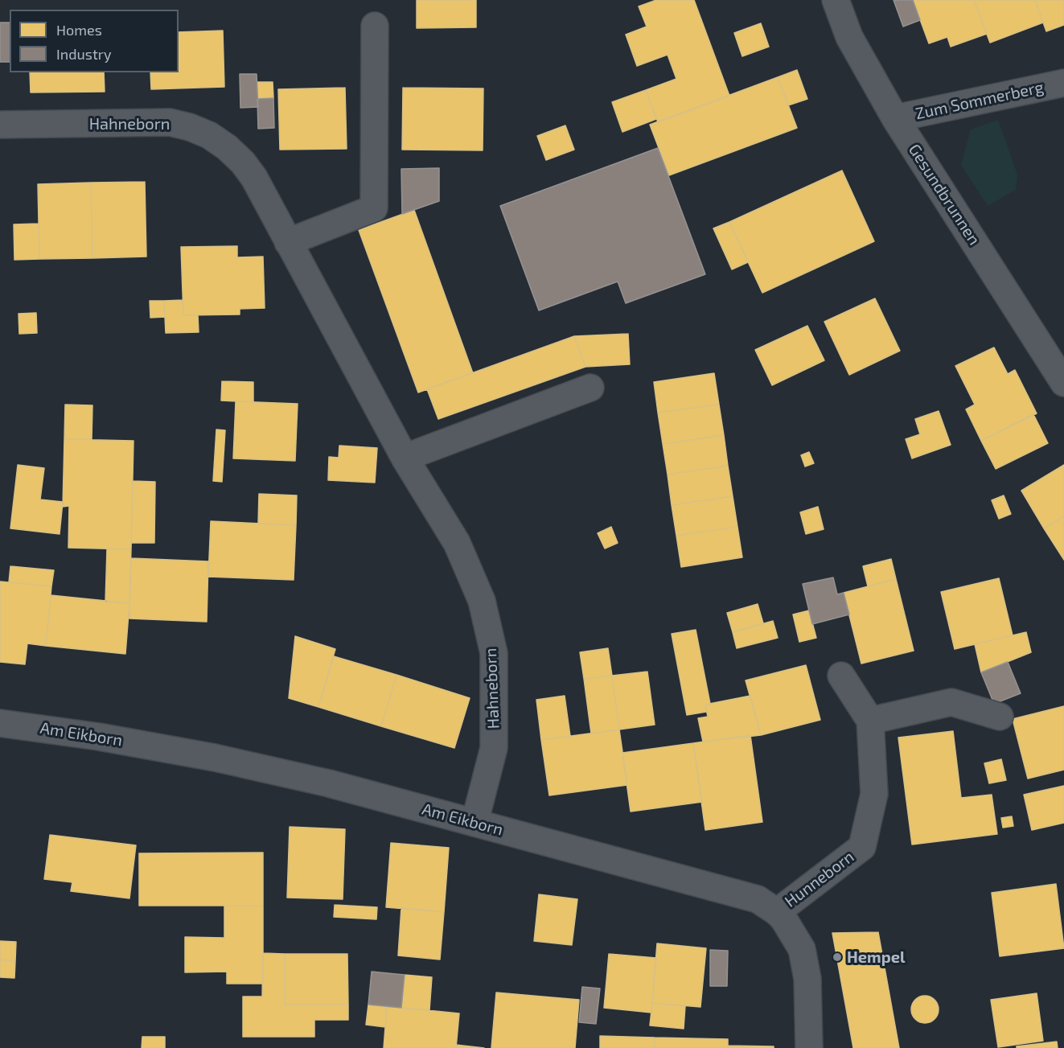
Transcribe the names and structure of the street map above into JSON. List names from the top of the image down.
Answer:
{
  "streets": {
    "street": [
      "Zum Sommerberg",
      "Hahneborn",
      "Gesundbrunnen",
      "Am Eikborn",
      "Hunneborn"
    ]
  },
  "crossings": [
    ["Zum Sommerberg", "Gesundbrunnen"],
    ["Hahneborn", "Am Eikborn"],
    ["Am Eikborn", "Hunneborn"]
  ],
  "places": ["Hempel"],
  "legend": ["Homes", "Industry"]
}
